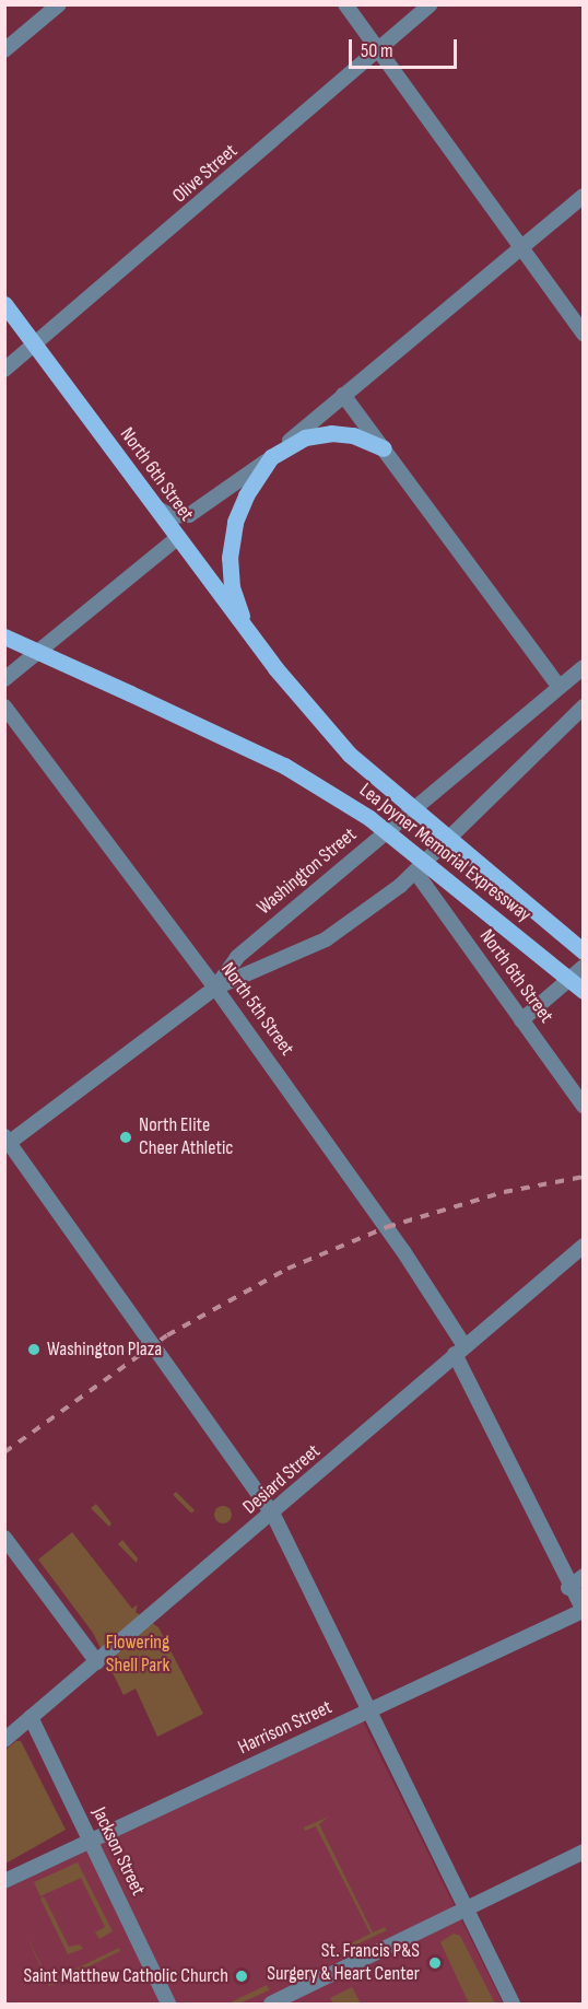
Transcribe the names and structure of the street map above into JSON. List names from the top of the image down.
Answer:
{
  "streets": {
    "main road": ["North 6th Street", "Lea Joyner Memorial Expressway"],
    "street": [
      "Olive Street",
      "Washington Street",
      "North 5th Street",
      "Desiard Street",
      "Harrison Street",
      "Jackson Street"
    ]
  },
  "crossings": [
    ["Olive Street", "North 6th Street"],
    ["North 6th Street", "Lea Joyner Memorial Expressway"],
    ["North 6th Street", "Washington Street"],
    ["Washington Street", "North 5th Street"],
    ["North 5th Street", "Desiard Street"],
    ["North 5th Street", "Harrison Street"],
    ["Desiard Street", "Jackson Street"],
    ["Harrison Street", "Jackson Street"]
  ],
  "parks": ["Flowering Shell Park"],
  "places": [
    "North Elite Cheer Athletic",
    "Washington Plaza",
    "St. Francis P&S Surgery & Heart Center",
    "Saint Matthew Catholic Church"
  ],
  "scale_bar": "50 m"
}
